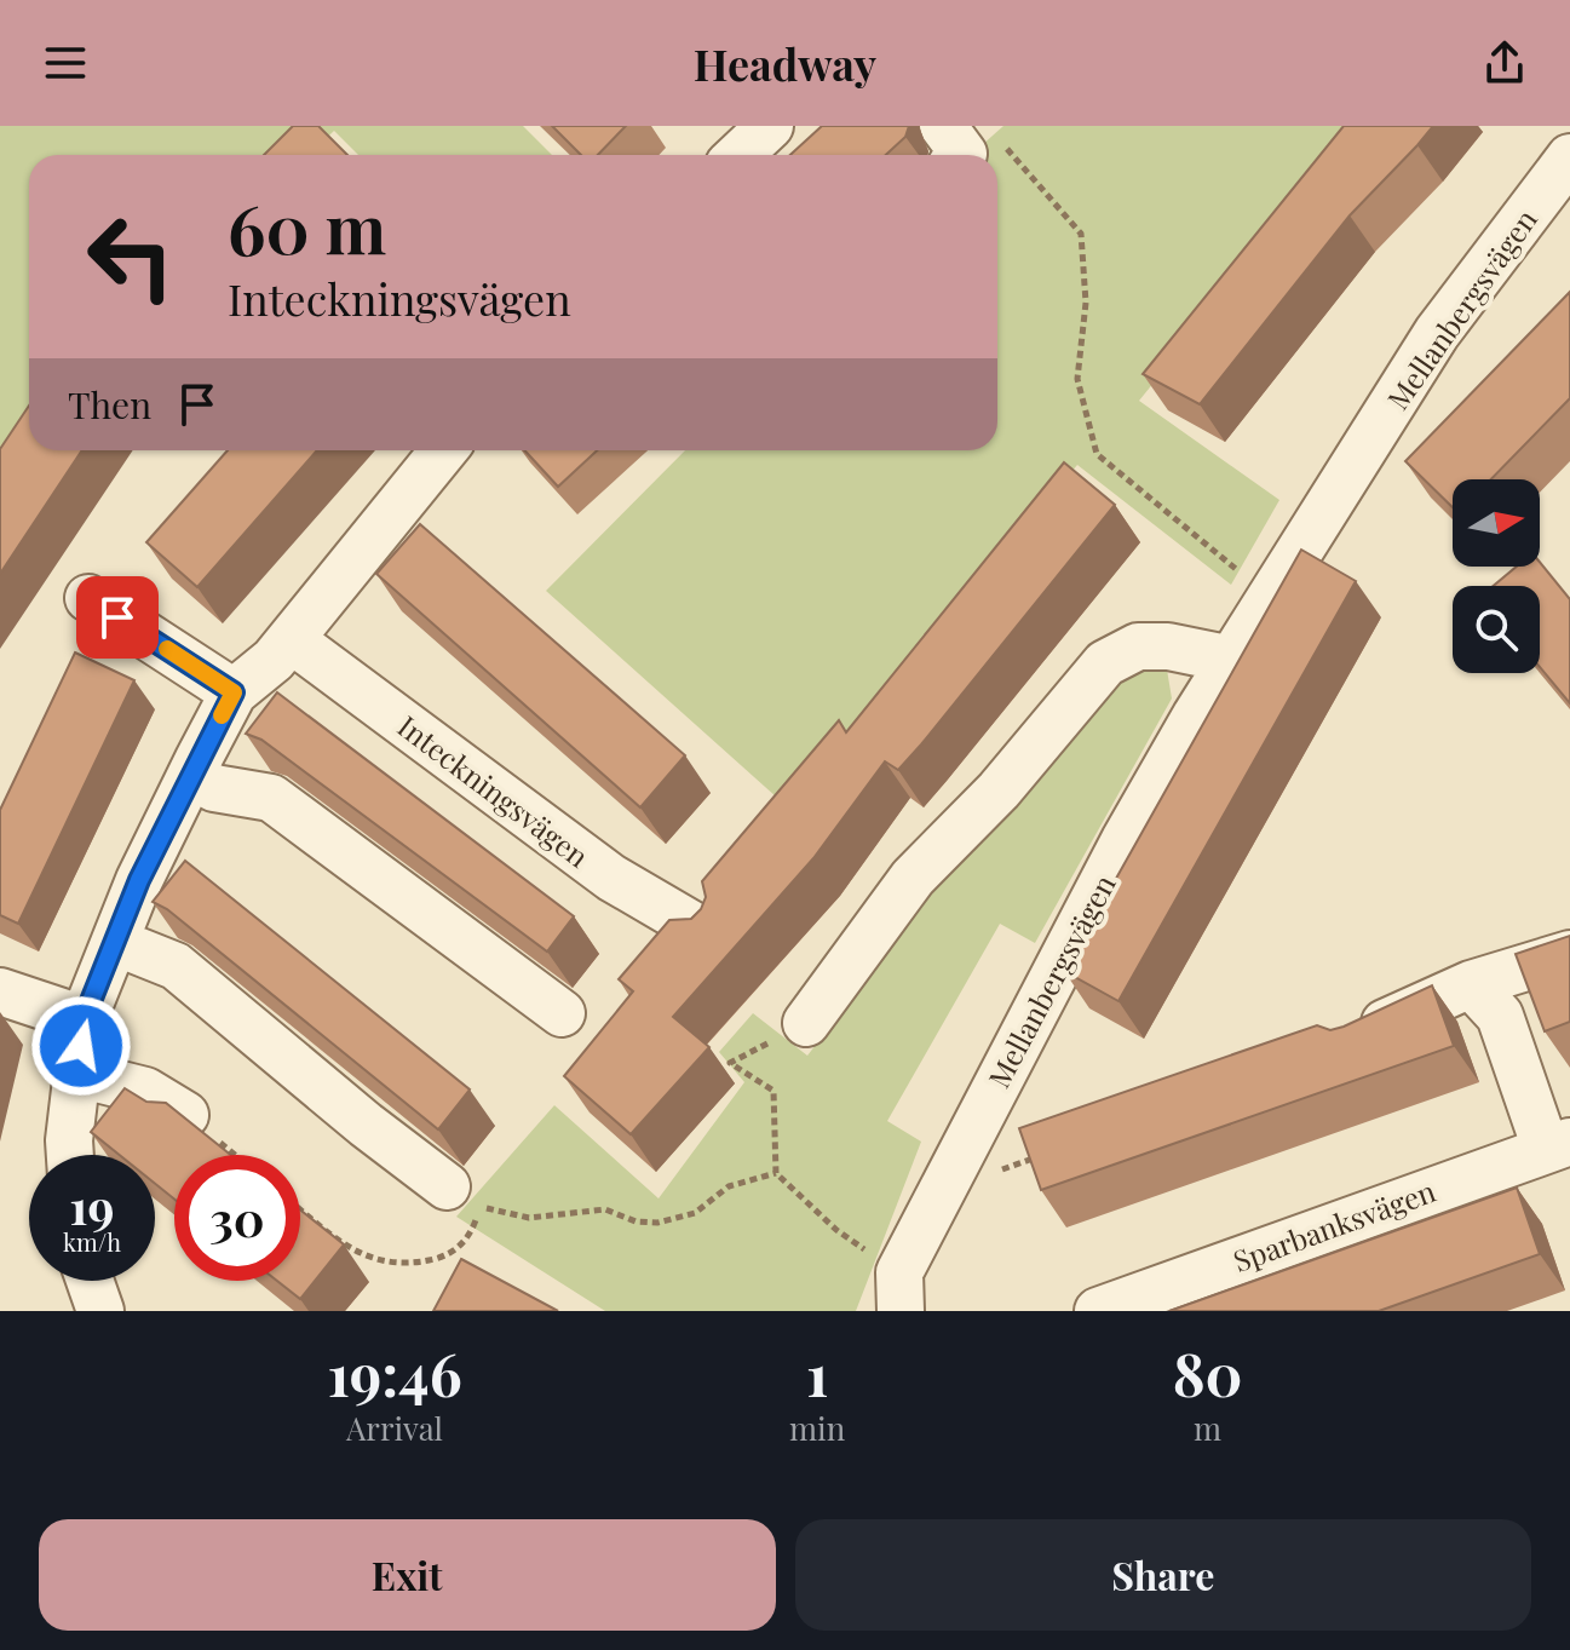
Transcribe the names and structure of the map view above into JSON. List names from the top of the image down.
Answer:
{
  "streets": {
    "street": ["Mellanbergsvägen", "Inteckningsvägen", "Sparbanksvägen"]
  },
  "north": "right",
  "page": {
    "header": "Headway",
    "turn": ["60 m", "Inteckningsvägen"],
    "then": "Then",
    "speed": "19 km/h",
    "limit": "30",
    "eta": [
      "19:46",
      "Arrival",
      "1",
      "min",
      "80",
      "m"
    ],
    "buttons": ["Exit", "Share"]
  }
}
